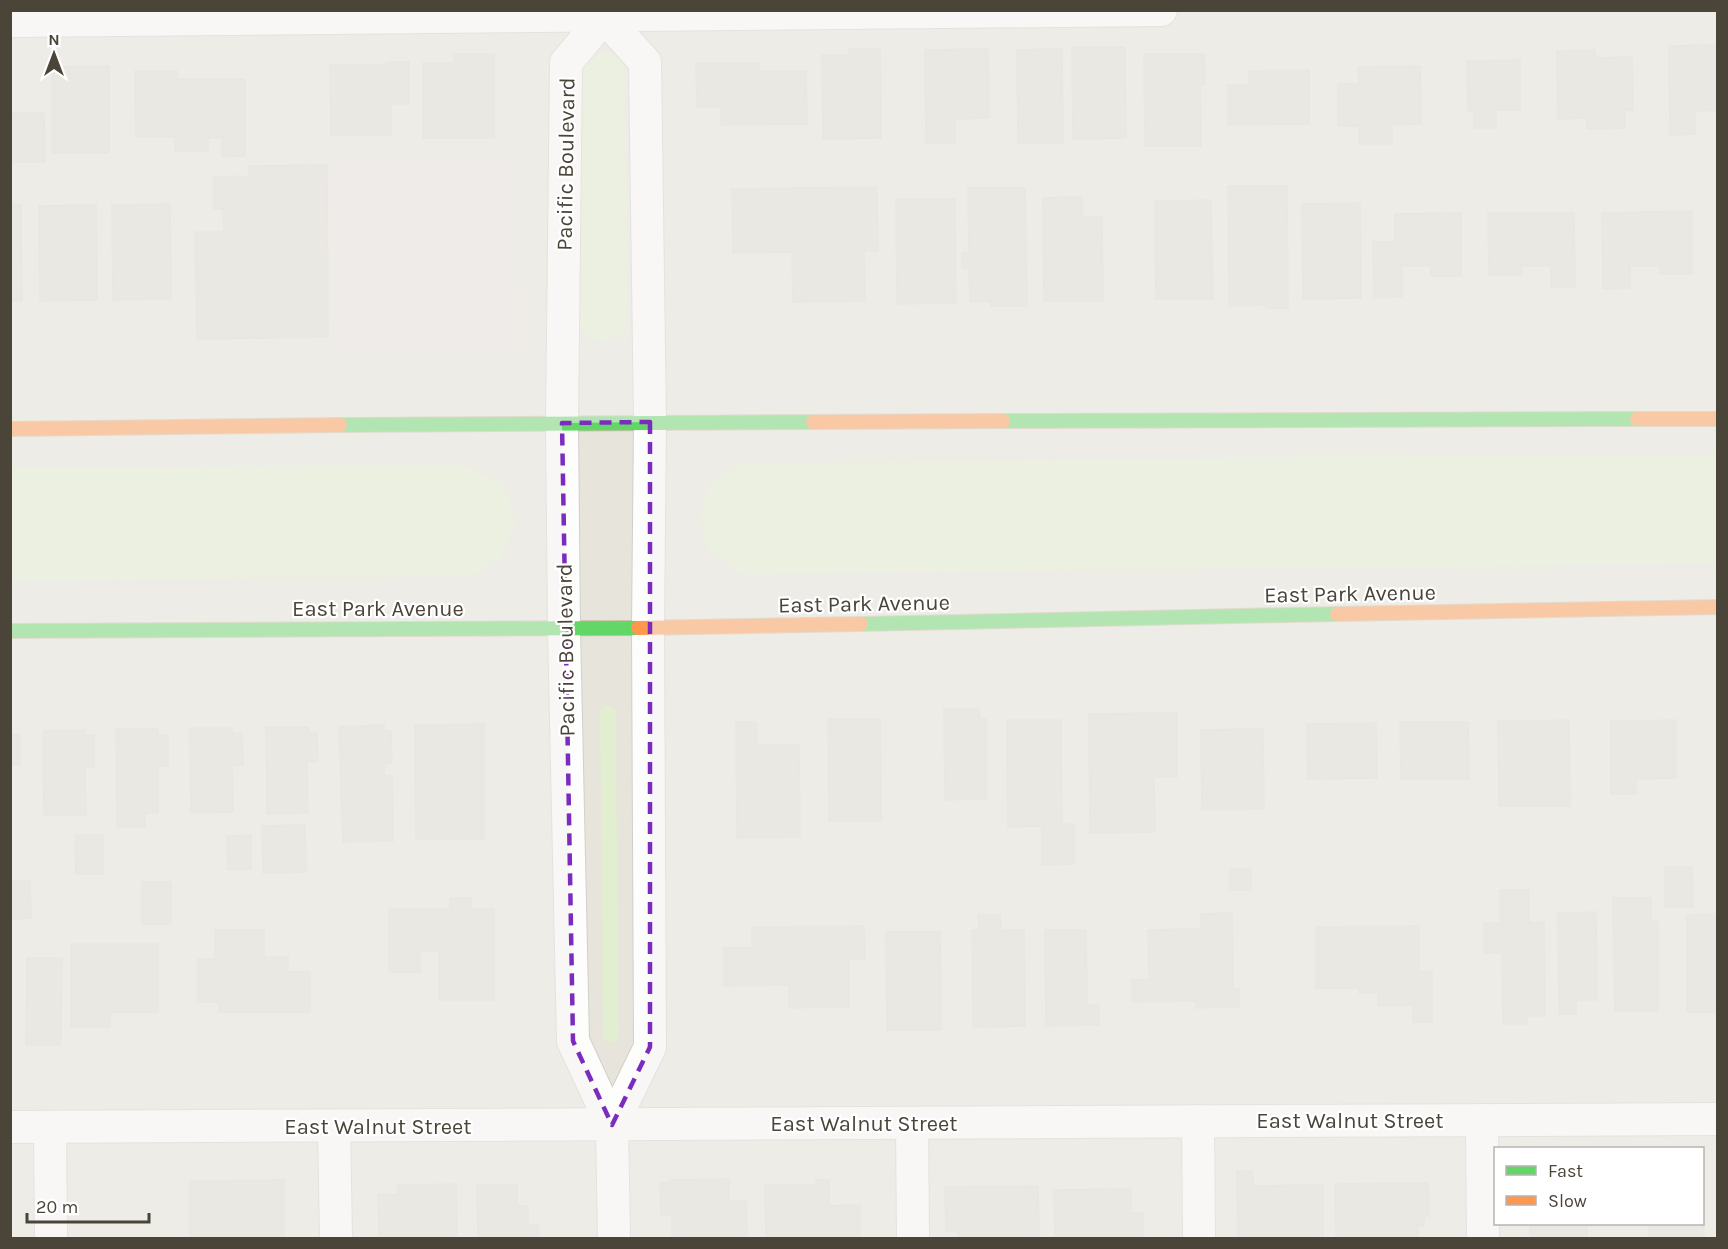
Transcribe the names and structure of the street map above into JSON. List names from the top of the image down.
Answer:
{
  "streets": {
    "highway": ["East Park Avenue"],
    "street": ["Pacific Boulevard", "East Walnut Street"]
  },
  "crossings": [
    ["Pacific Boulevard", "East Park Avenue"],
    ["Pacific Boulevard", "East Walnut Street"]
  ],
  "legend": ["Fast", "Slow"],
  "scale_bar": "20 m",
  "north": "top"
}
